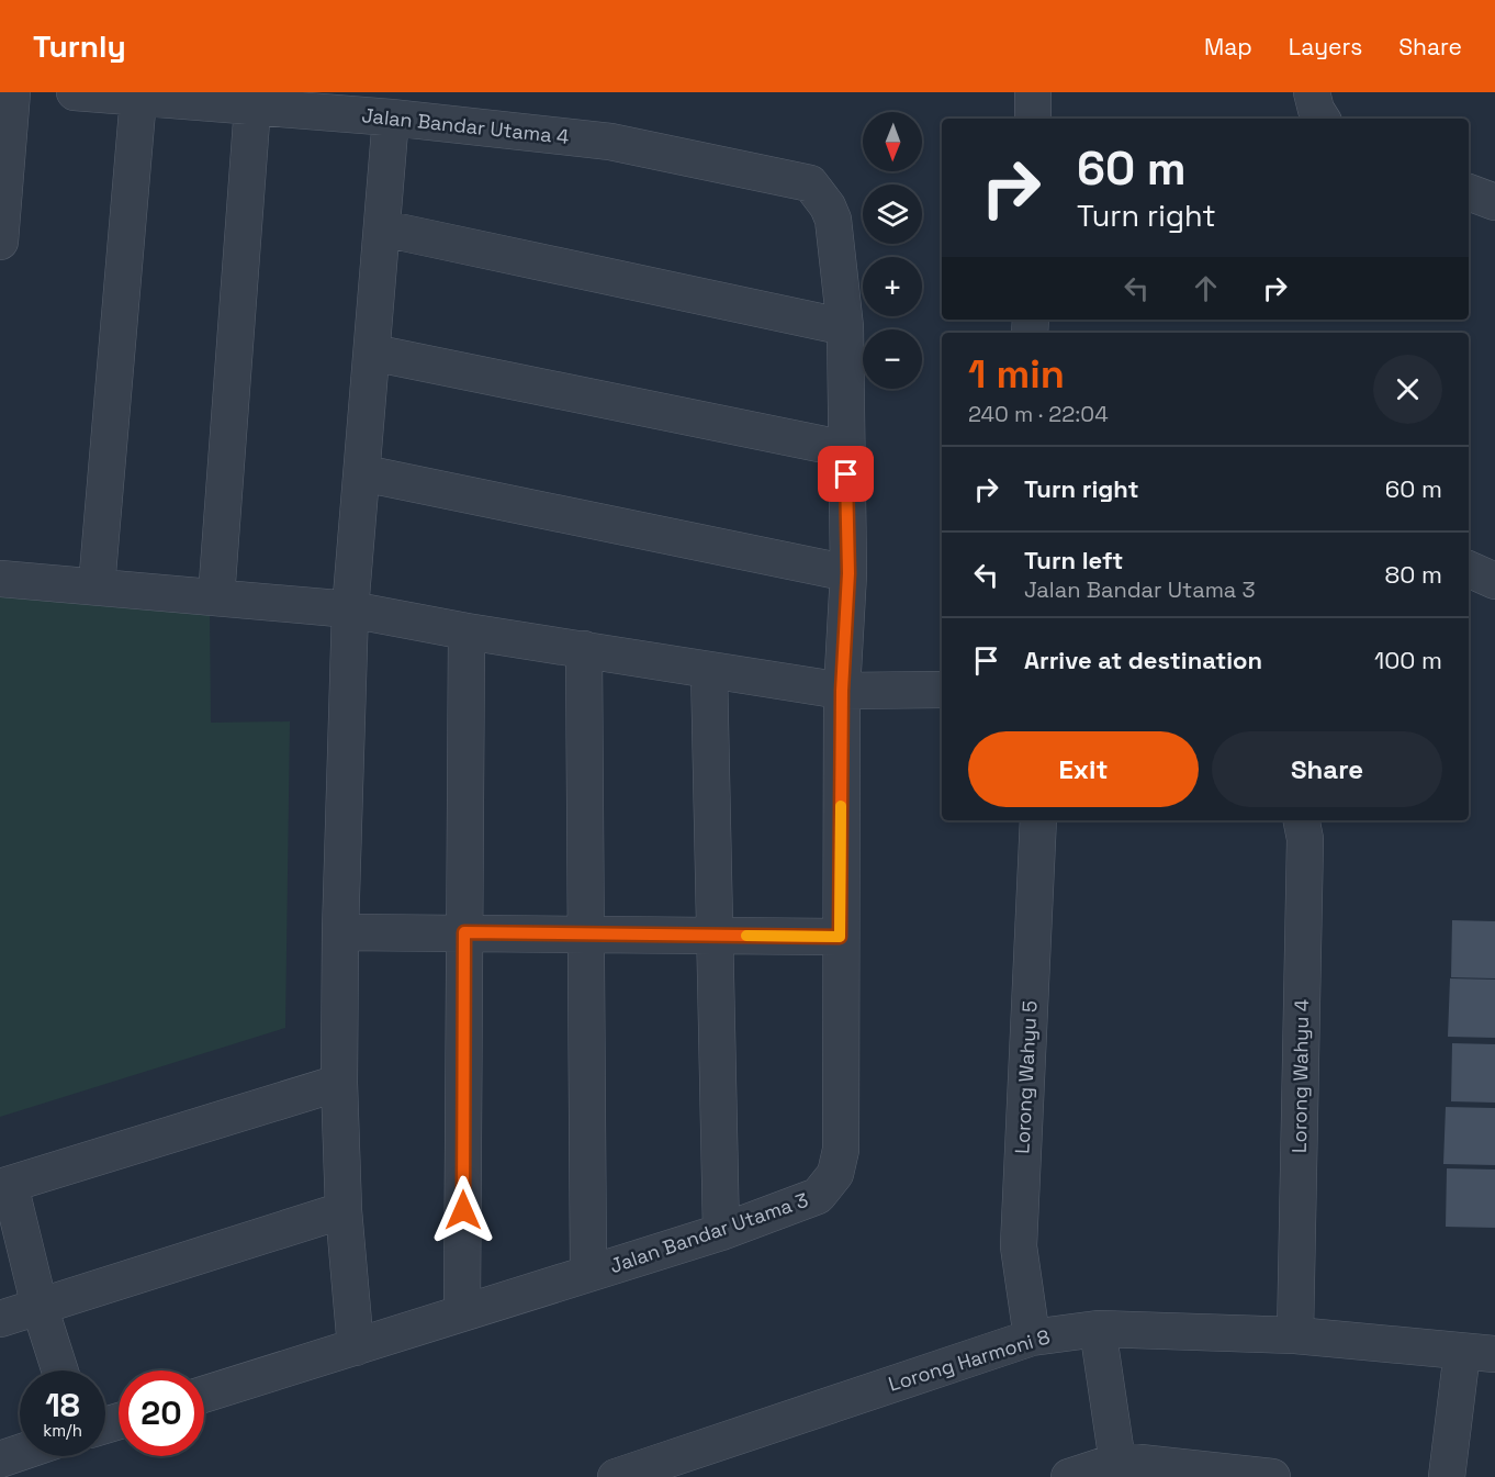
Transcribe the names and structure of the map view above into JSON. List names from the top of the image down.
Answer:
{
  "streets": {
    "street": [
      "Jalan Bandar Utama 4",
      "Lorong Wahyu 4",
      "Lorong Wahyu 5",
      "Jalan Bandar Utama 3",
      "Lorong Harmoni 8"
    ]
  },
  "crossings": [
    ["Jalan Bandar Utama 4", "Jalan Bandar Utama 3"],
    ["Lorong Wahyu 4", "Lorong Harmoni 8"],
    ["Lorong Wahyu 5", "Lorong Harmoni 8"]
  ],
  "north": "bottom",
  "page": {
    "header": "Turnly",
    "nav": ["Map", "Layers", "Share"],
    "map_buttons": ["+", "−"],
    "turn": ["60 m", "Turn right"],
    "heading": ["1 min", "240 m · 22:04"],
    "list": [
      {
        "name": "Turn right",
        "value": "60 m"
      },
      {
        "name": "Turn left",
        "note": "Jalan Bandar Utama 3",
        "value": "80 m"
      },
      {
        "name": "Arrive at destination",
        "value": "100 m"
      }
    ],
    "buttons": ["Exit", "Share"],
    "speed": "18 km/h",
    "limit": "20"
  }
}
